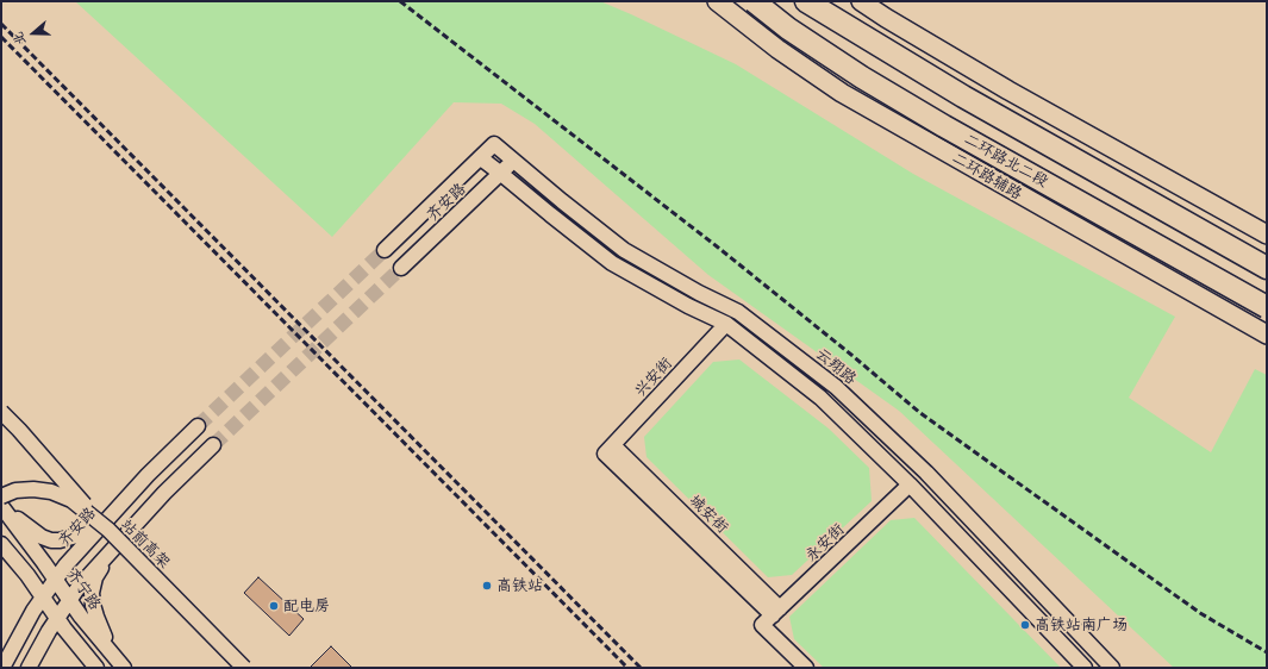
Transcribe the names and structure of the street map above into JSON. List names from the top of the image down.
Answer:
{
  "streets": {
    "highway": ["二环路北二段"],
    "main road": ["二环路辅路"],
    "street": [
      "齐安路",
      "云翔路",
      "兴安街",
      "城安街",
      "永安街",
      "站前高架",
      "齐宁路"
    ]
  },
  "crossings": [
    ["齐安路", "云翔路"],
    ["齐安路", "齐宁路"],
    ["兴安街", "城安街"],
    ["城安街", "永安街"],
    ["站前高架", "齐宁路"]
  ],
  "places": ["高铁站", "配电房", "高铁站南广场"],
  "north": "left"
}
